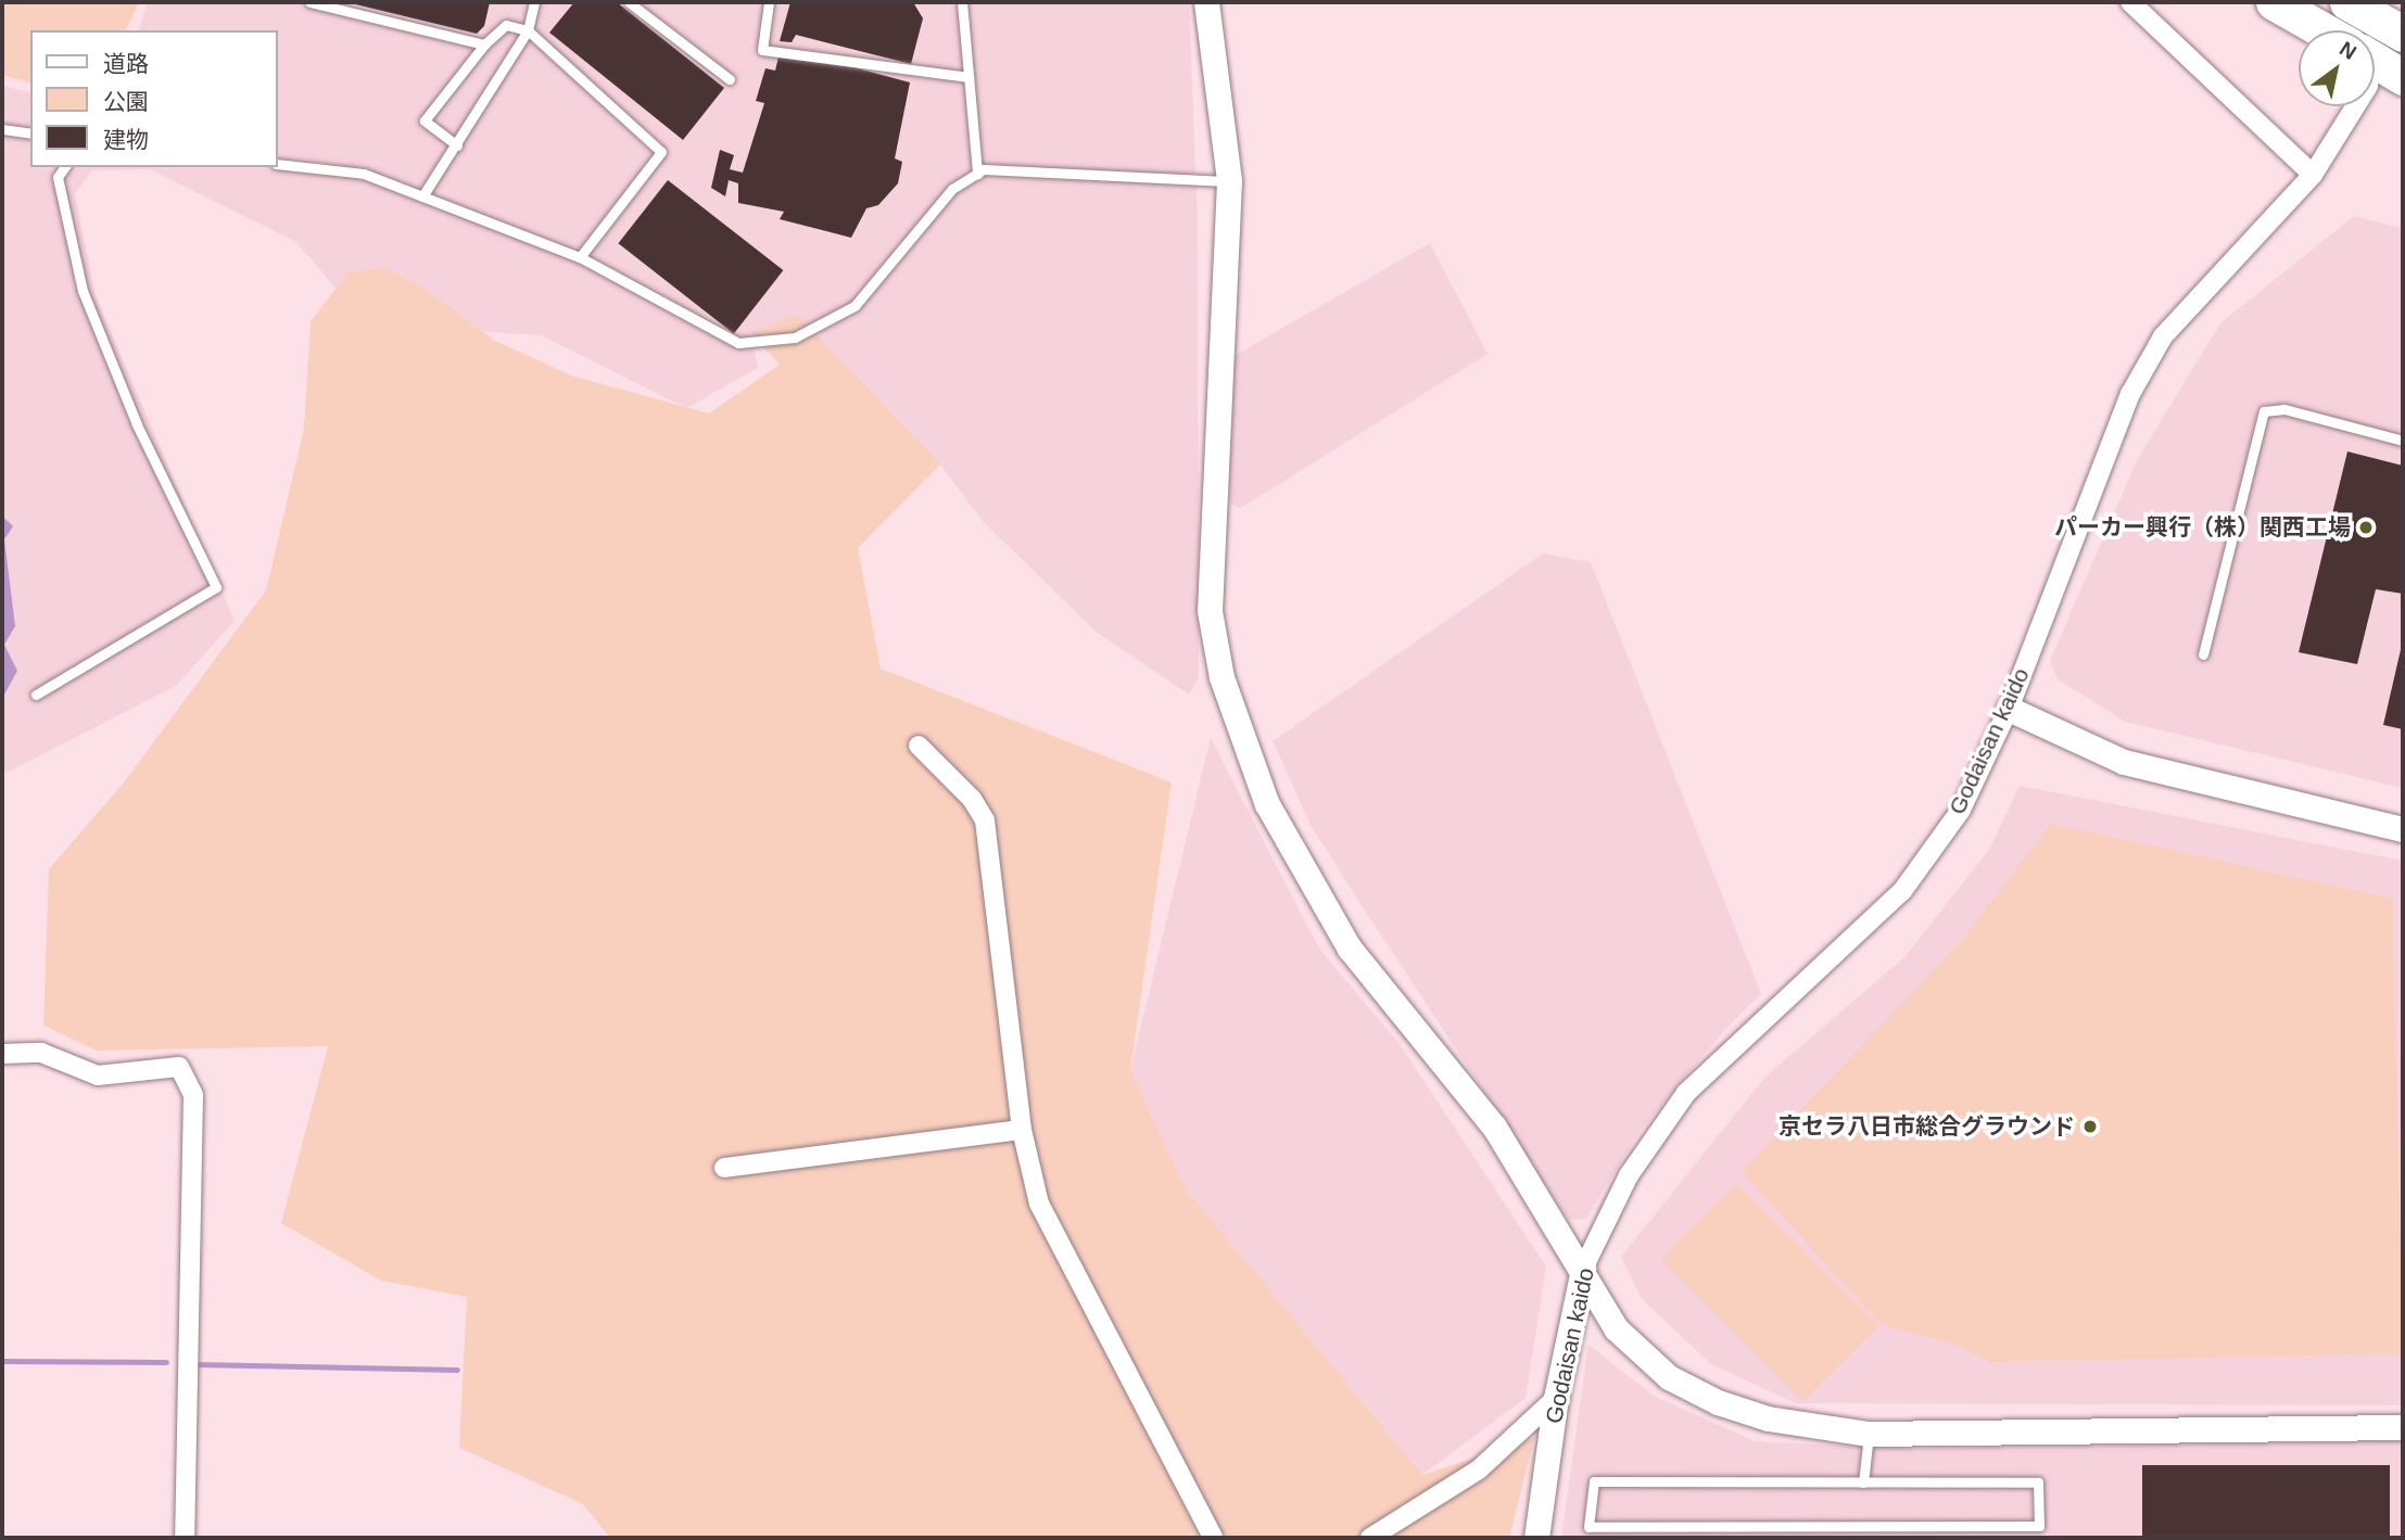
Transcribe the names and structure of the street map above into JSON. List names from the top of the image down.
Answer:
{
  "streets": {
    "street": ["Godaisan kaido"]
  },
  "places": ["パーカー興行（株）関西工場", "京セラ八日市総合グラウンド"],
  "legend": ["道路", "公園", "建物"],
  "north": "top right"
}
